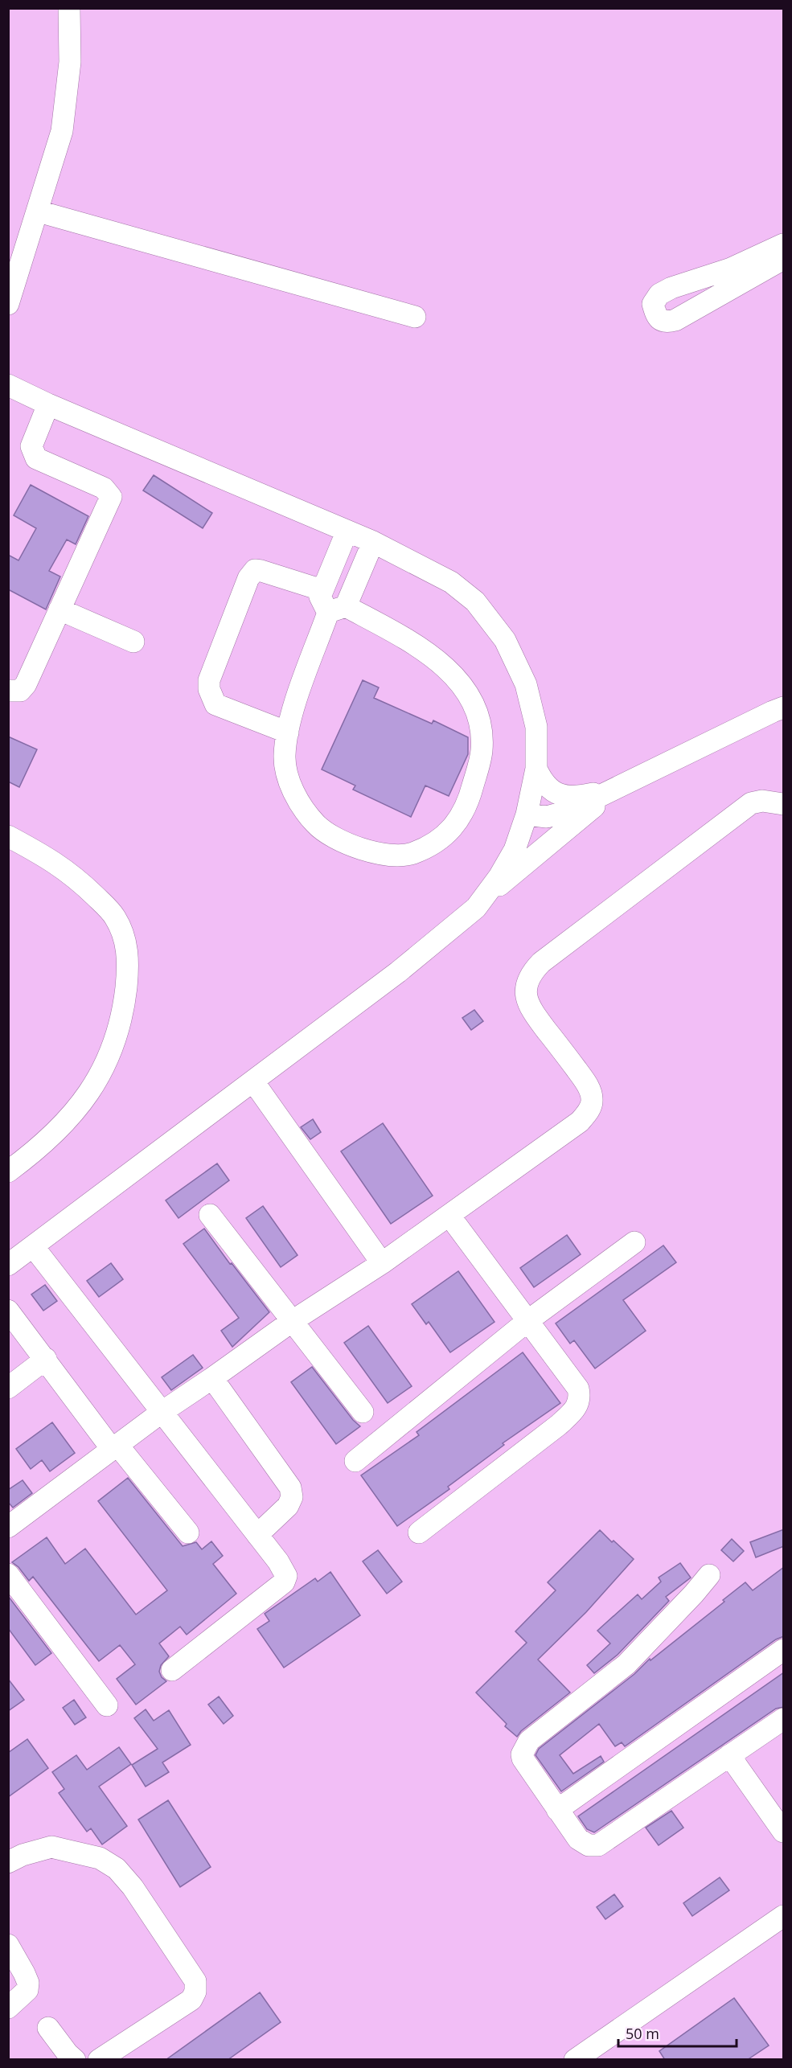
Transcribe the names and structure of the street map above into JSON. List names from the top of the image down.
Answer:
{
  "scale_bar": "50 m"
}
